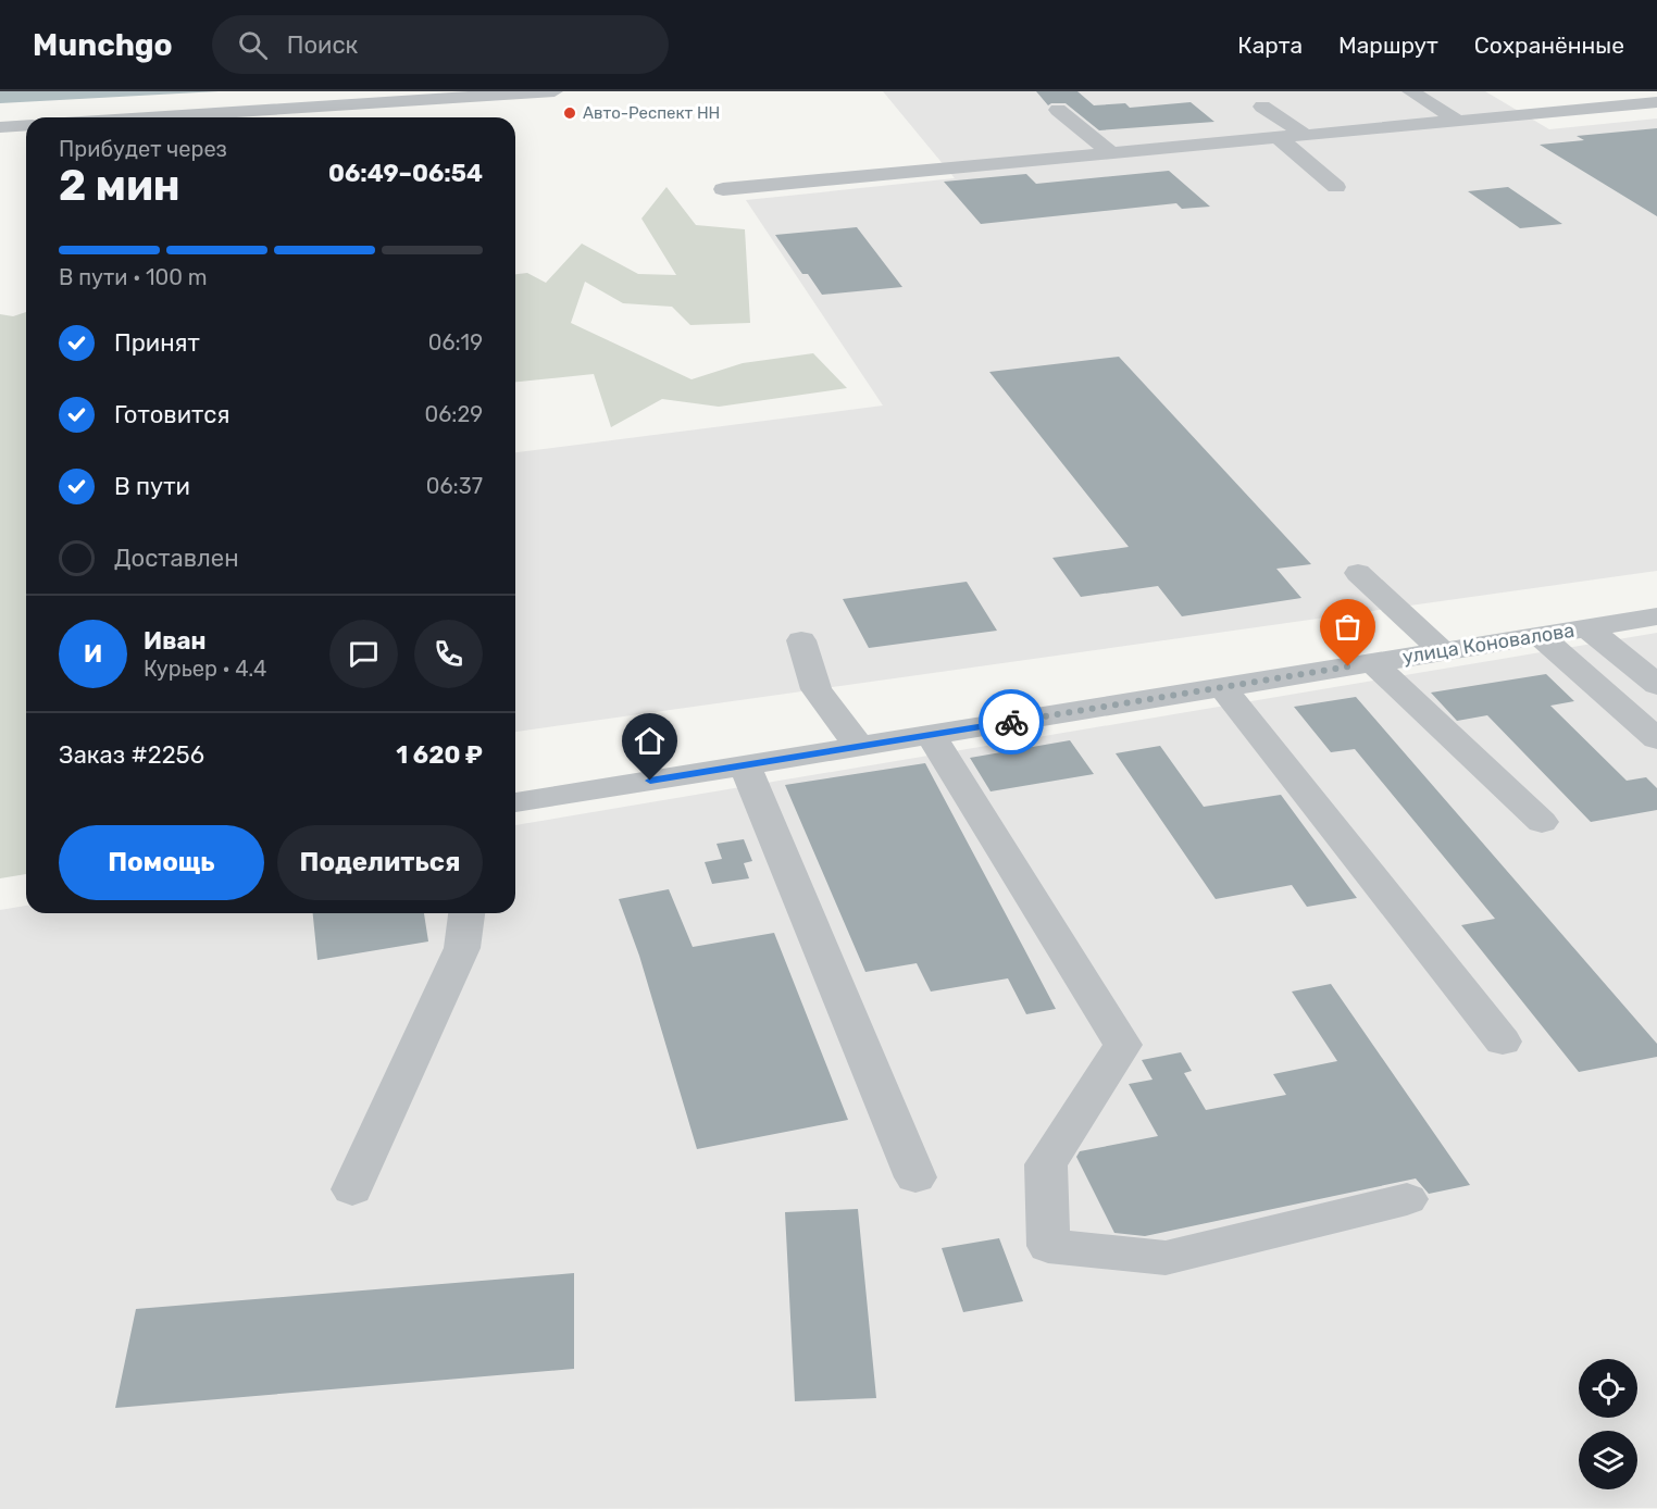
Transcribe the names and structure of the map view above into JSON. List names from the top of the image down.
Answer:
{
  "streets": {
    "street": ["улица Коновалова"]
  },
  "places": ["Авто-Респект НН"],
  "page": {
    "header": "Munchgo",
    "search": "Поиск",
    "nav": ["Карта", "Маршрут", "Сохранённые"],
    "heading": ["2 мин", "Прибудет через", "06:49–06:54"],
    "panel": [
      "Иван",
      "Курьер · 4.4",
      "Заказ #2256",
      "1 620 ₽"
    ],
    "bar": "В пути · 100 m",
    "list": [
      ["Принят", "06:19"],
      ["Готовится", "06:29"],
      ["В пути", "06:37"],
      "Доставлен"
    ],
    "round": "И",
    "buttons": ["Помощь", "Поделиться"]
  }
}
